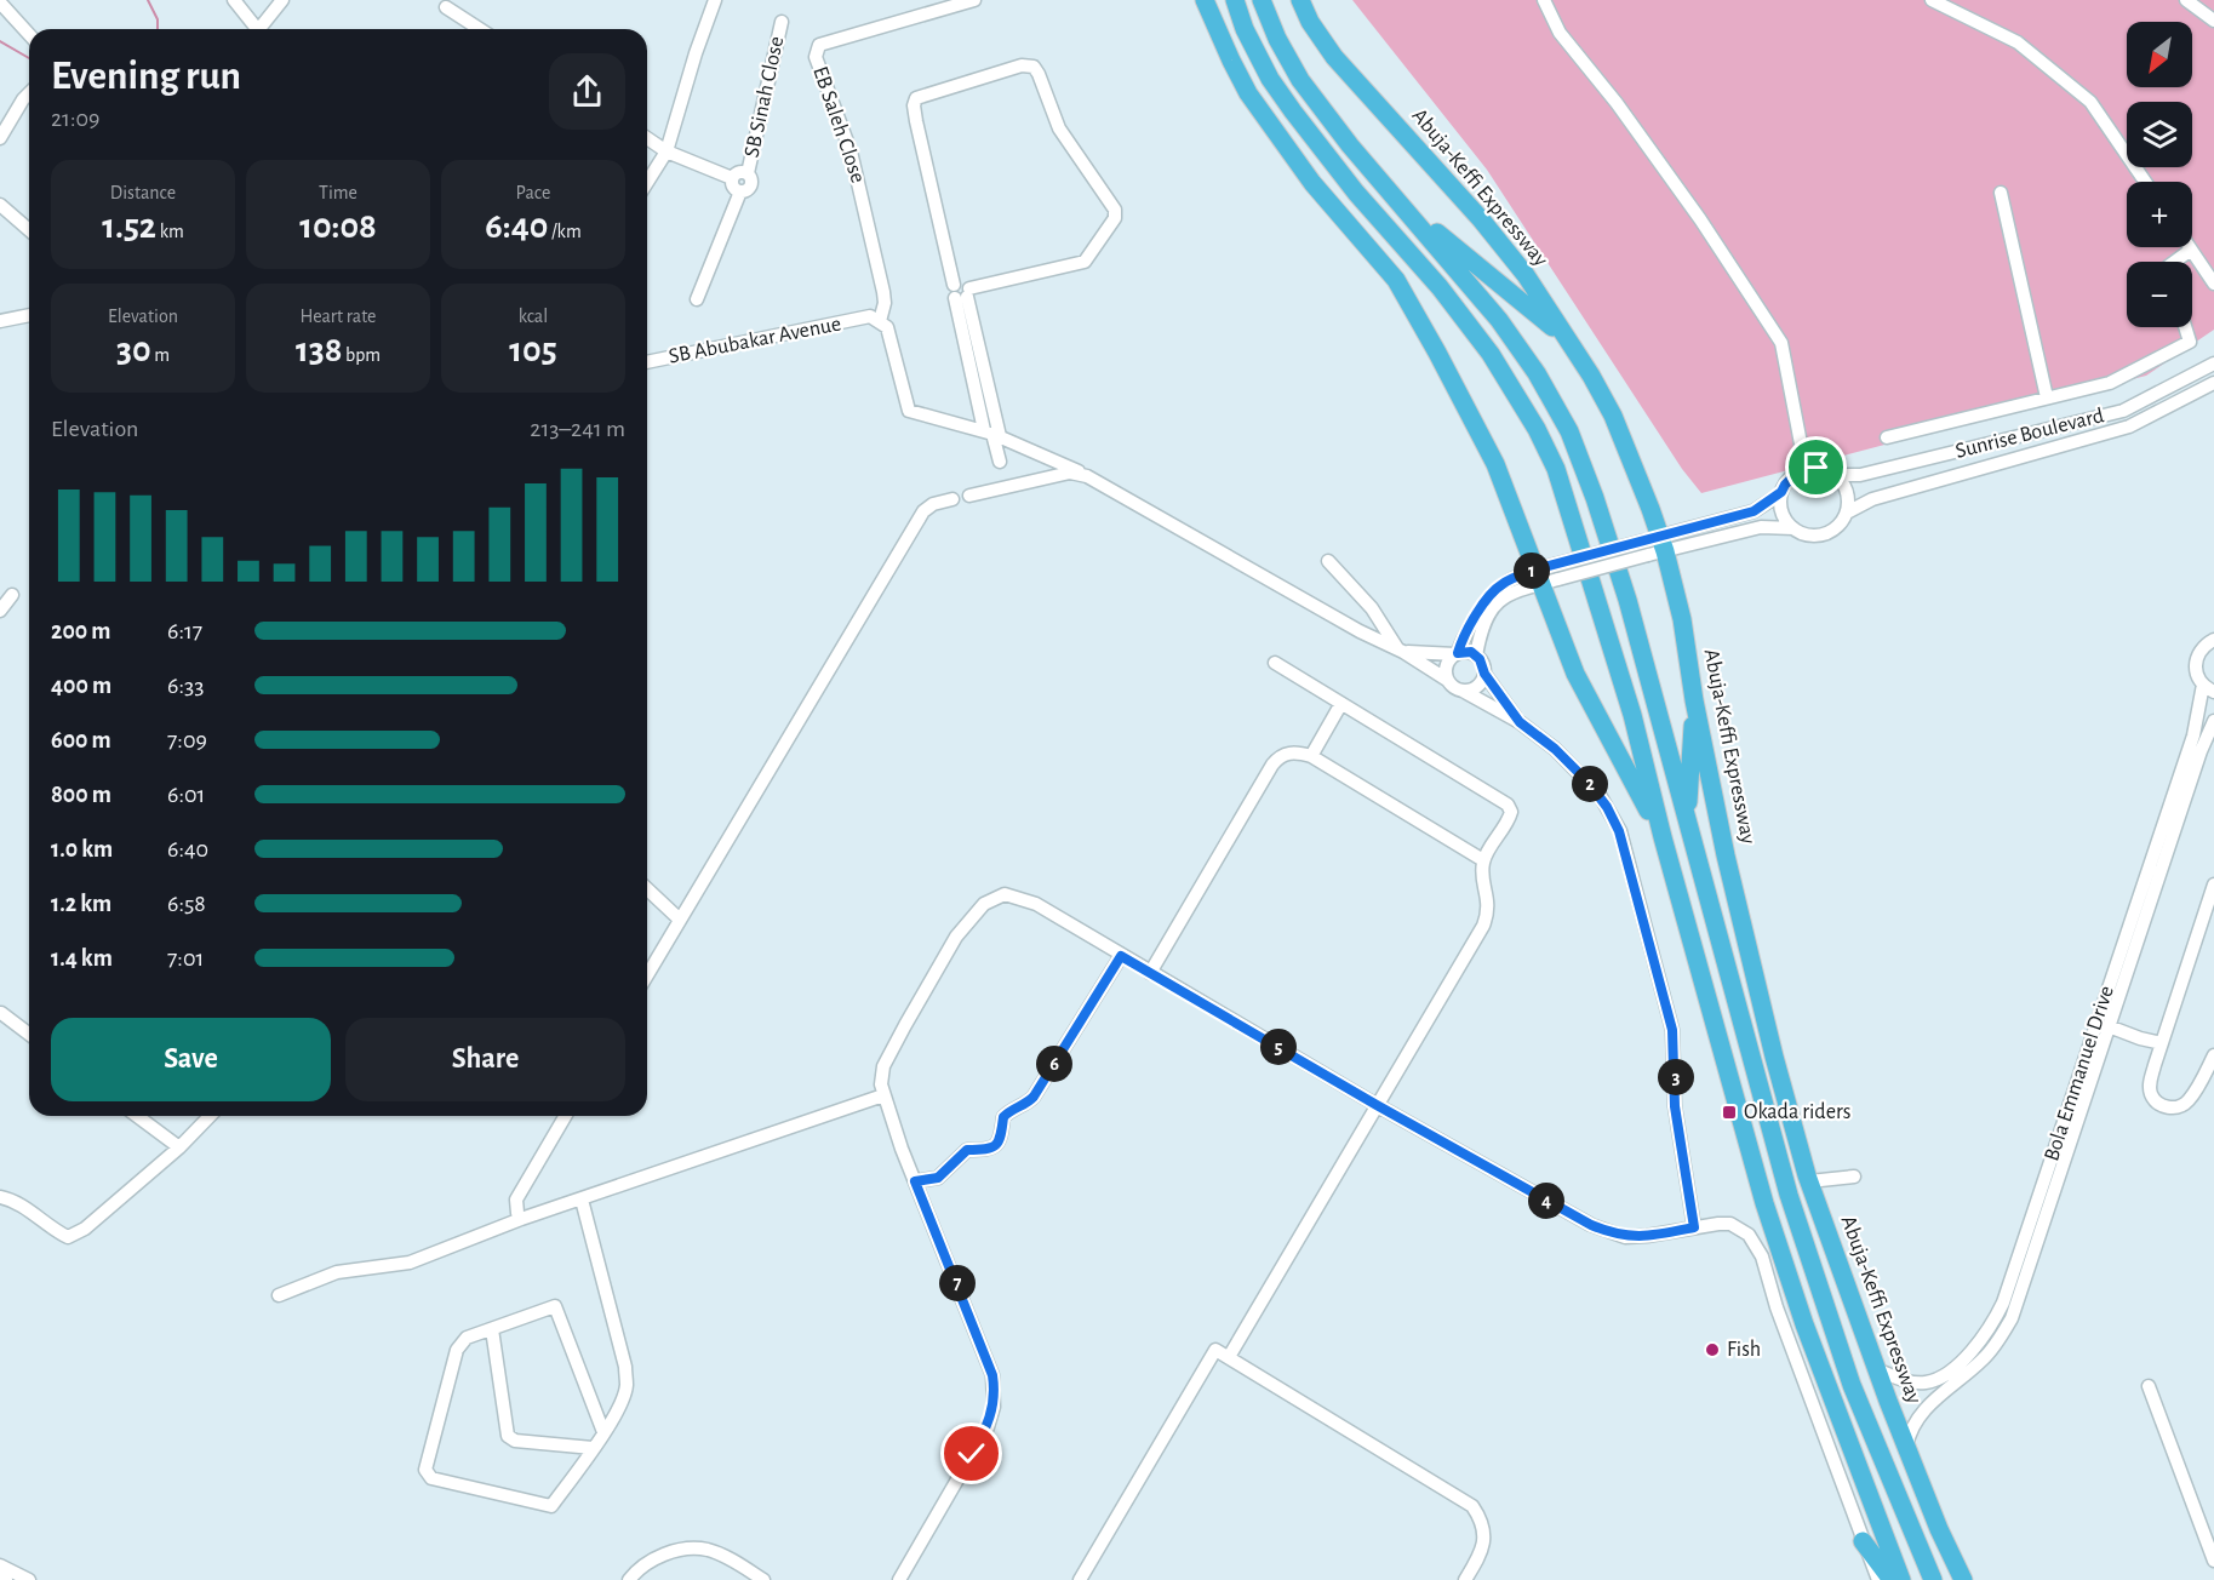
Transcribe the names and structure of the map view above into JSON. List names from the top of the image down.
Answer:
{
  "streets": {
    "highway": ["Abuja-Keffi Expressway"],
    "street": [
      "SB Sinah Close",
      "EB Saleh Close",
      "SB Abubakar Avenue",
      "Sunrise Boulevard",
      "Bola Emmanuel Drive"
    ]
  },
  "crossings": [
    ["EB Saleh Close", "SB Abubakar Avenue"],
    ["Abuja-Keffi Expressway", "Bola Emmanuel Drive"]
  ],
  "places": {
    "transit": ["Okada riders"],
    "other": ["Fish"]
  },
  "north": "bottom left",
  "page": {
    "map_buttons": ["+", "−"],
    "heading": ["Evening run", "21:09"],
    "stats": [
      ["Distance", "1.52 km"],
      ["Time", "10:08"],
      ["Pace", "6:40 /km"],
      ["Elevation", "30 m"],
      ["Heart rate", "138 bpm"],
      ["kcal", "105"]
    ],
    "chart": ["Elevation", "213–241 m"],
    "pins": [
      "1",
      "2",
      "5",
      "6",
      "3",
      "4",
      "7"
    ],
    "list": [
      {
        "name": "200 m",
        "note": "6:17"
      },
      {
        "name": "400 m",
        "note": "6:33"
      },
      {
        "name": "600 m",
        "note": "7:09"
      },
      {
        "name": "800 m",
        "note": "6:01"
      },
      {
        "name": "1.0 km",
        "note": "6:40"
      },
      {
        "name": "1.2 km",
        "note": "6:58"
      },
      {
        "name": "1.4 km",
        "note": "7:01"
      }
    ],
    "buttons": ["Save", "Share"]
  }
}
